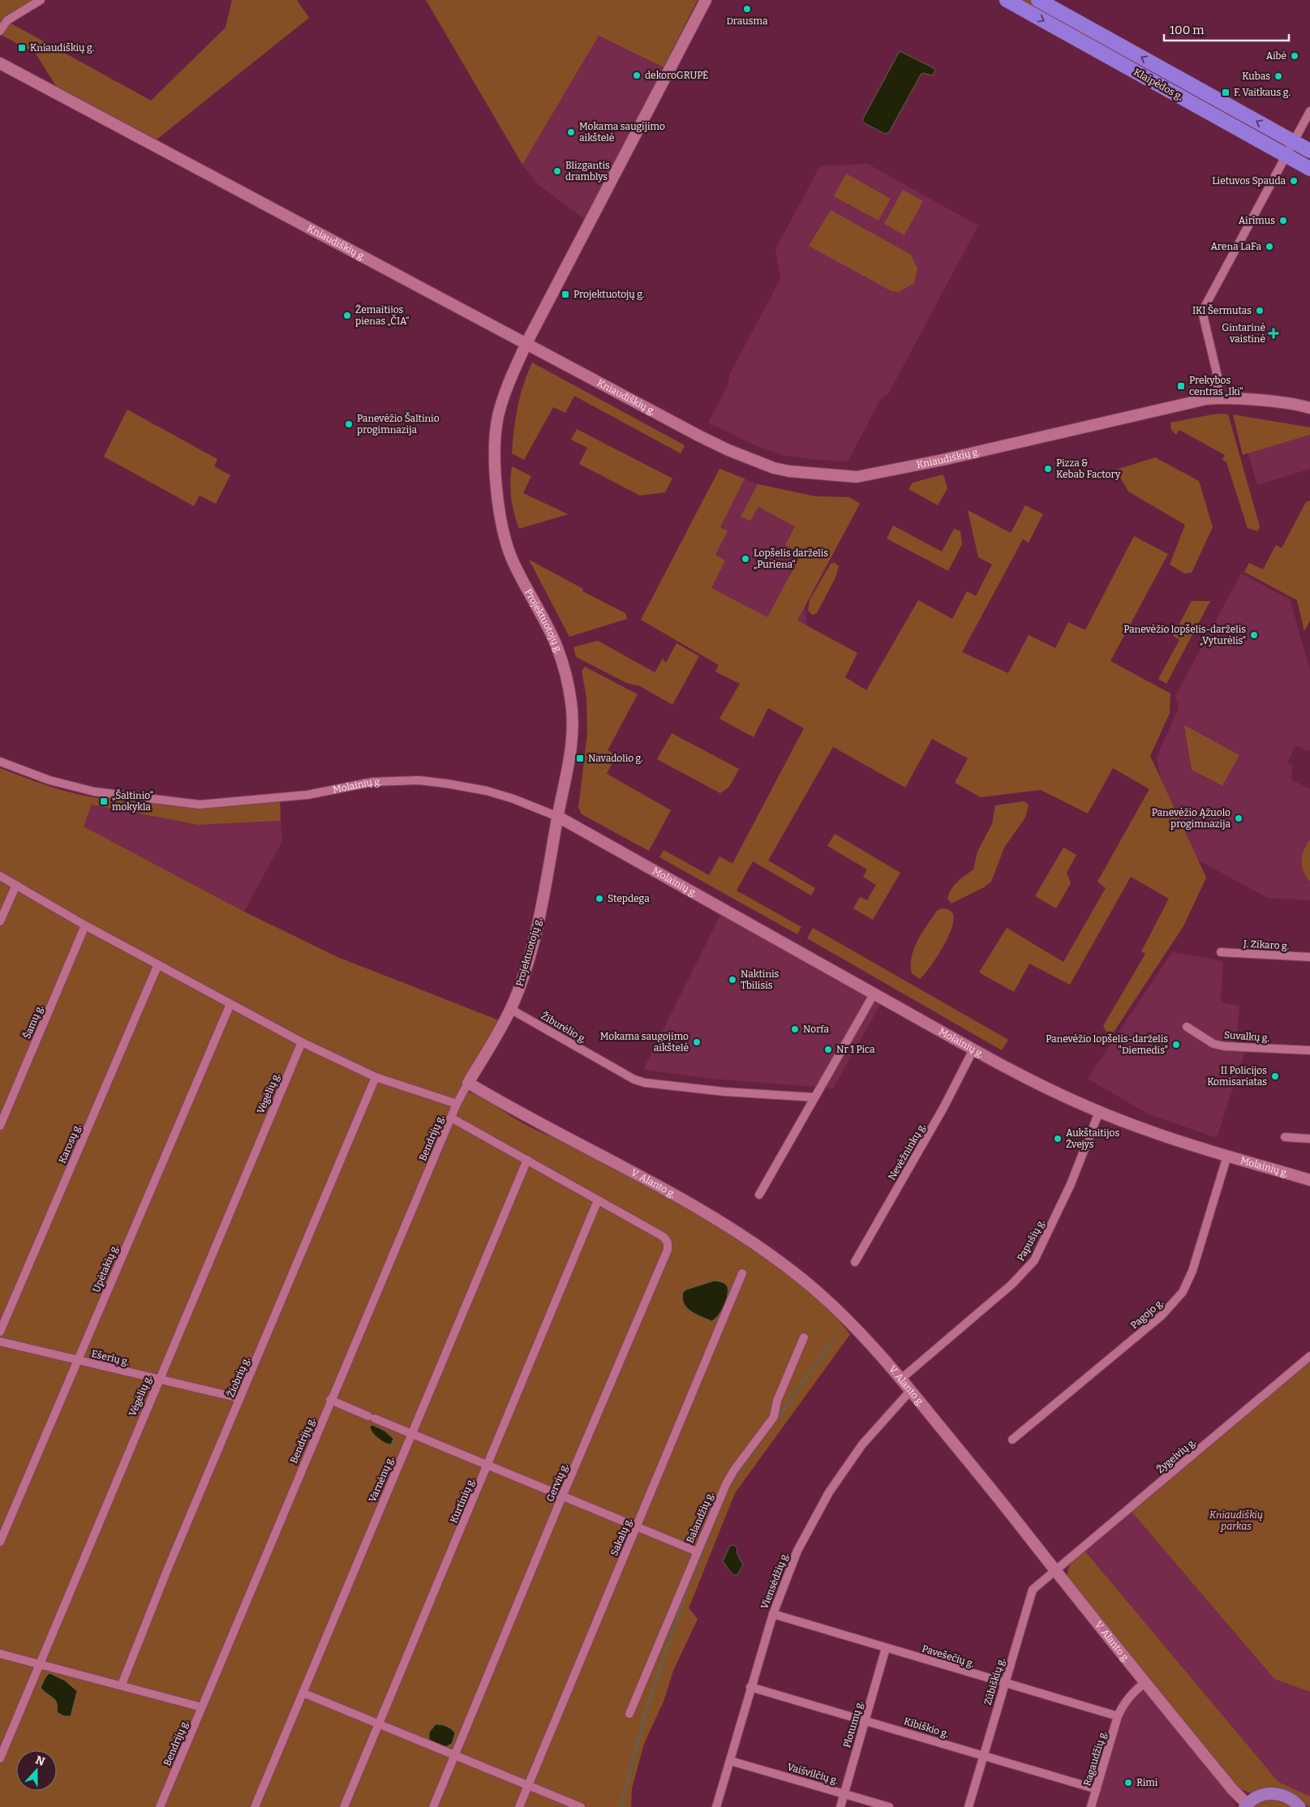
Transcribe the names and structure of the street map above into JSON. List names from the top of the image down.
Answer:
{
  "streets": {
    "highway": ["Klaipėdos g."],
    "main road": [
      "Kniaudiškių g.",
      "Projektuotojų g.",
      "Molainių g.",
      "V. Alanto g."
    ],
    "street": [
      "J. Zikaro g.",
      "Šamų g.",
      "Žiburėlio g.",
      "Suvalkų g.",
      "Vėgėlių g.",
      "Bendrijų g.",
      "Karosų g.",
      "Nevėžninkų g.",
      "Papušių g.",
      "Upėtakių g.",
      "Pagojo g.",
      "Ešerių g.",
      "Žiobrių g.",
      "Žygeivių g.",
      "Varnėnų g.",
      "Gervių g.",
      "Kurtinių g.",
      "Balandžių g.",
      "Sakalų g.",
      "Viensėdžių g.",
      "Pavešečių g.",
      "Zūbiškių g.",
      "Plotumų g.",
      "Kibiškio g.",
      "Ragaudžių g.",
      "Vaišvilčių g."
    ]
  },
  "crossings": [
    ["Kniaudiškių g.", "Projektuotojų g."],
    ["Projektuotojų g.", "Molainių g."],
    ["Projektuotojų g.", "Žiburėlio g."],
    ["Projektuotojų g.", "Bendrijų g."],
    ["Projektuotojų g.", "V. Alanto g."],
    ["Molainių g.", "Nevėžninkų g."],
    ["Molainių g.", "Papušių g."],
    ["Molainių g.", "Pagojo g."],
    ["Vėgėlių g.", "Ešerių g."],
    ["Bendrijų g.", "V. Alanto g."],
    ["Bendrijų g.", "Gervių g."],
    ["V. Alanto g.", "Papušių g."],
    ["V. Alanto g.", "Žygeivių g."],
    ["V. Alanto g.", "Viensėdžių g."],
    ["V. Alanto g.", "Zūbiškių g."],
    ["V. Alanto g.", "Ragaudžių g."],
    ["Upėtakių g.", "Ešerių g."],
    ["Ešerių g.", "Žiobrių g."],
    ["Žygeivių g.", "Zūbiškių g."],
    ["Varnėnų g.", "Gervių g."],
    ["Gervių g.", "Kurtinių g."],
    ["Viensėdžių g.", "Pavešečių g."],
    ["Viensėdžių g.", "Kibiškio g."],
    ["Viensėdžių g.", "Vaišvilčių g."],
    ["Pavešečių g.", "Zūbiškių g."],
    ["Pavešečių g.", "Plotumų g."],
    ["Pavešečių g.", "Ragaudžių g."],
    ["Zūbiškių g.", "Kibiškio g."],
    ["Plotumų g.", "Kibiškio g."],
    ["Plotumų g.", "Vaišvilčių g."],
    ["Kibiškio g.", "Ragaudžių g."]
  ],
  "parks": ["Kniaudiškių parkas"],
  "places": {
    "other": [
      "Drausma",
      "Aibė",
      "dekoroGRUPĖ",
      "Kubas",
      "Mokama saugijimo aikštelė",
      "Blizgantis dramblys",
      "Lietuvos Spauda",
      "Airimus",
      "Arena LaFa",
      "IKI Šermutas",
      "Žemaitijos pienas „ČIA“",
      "Panevėžio Šaltinio progimnazija",
      "Pizza & Kebab Factory",
      "Lopšelis darželis „Puriena“",
      "Panevėžio lopšelis-darželis „Vyturėlis“",
      "Panevėžio Ąžuolo progimnazija",
      "Stepdega",
      "Naktinis Tbilisis",
      "Norfa",
      "Mokama saugojimo aikštelė",
      "Panevėžio lopšelis-darželis \"Diemedis\"",
      "Nr 1 Pica",
      "II Policijos Komisariatas",
      "Aukštaitijos Žvejys",
      "Rimi"
    ],
    "transit": [
      "Kniaudiškių g.",
      "F. Vaitkaus g.",
      "Projektuotojų g.",
      "Prekybos centras „Iki“",
      "Navadolio g.",
      "„Šaltinio“ mokykla"
    ],
    "health": ["Gintarinė vaistinė"]
  },
  "scale_bar": "100 m",
  "north": "top"
}
